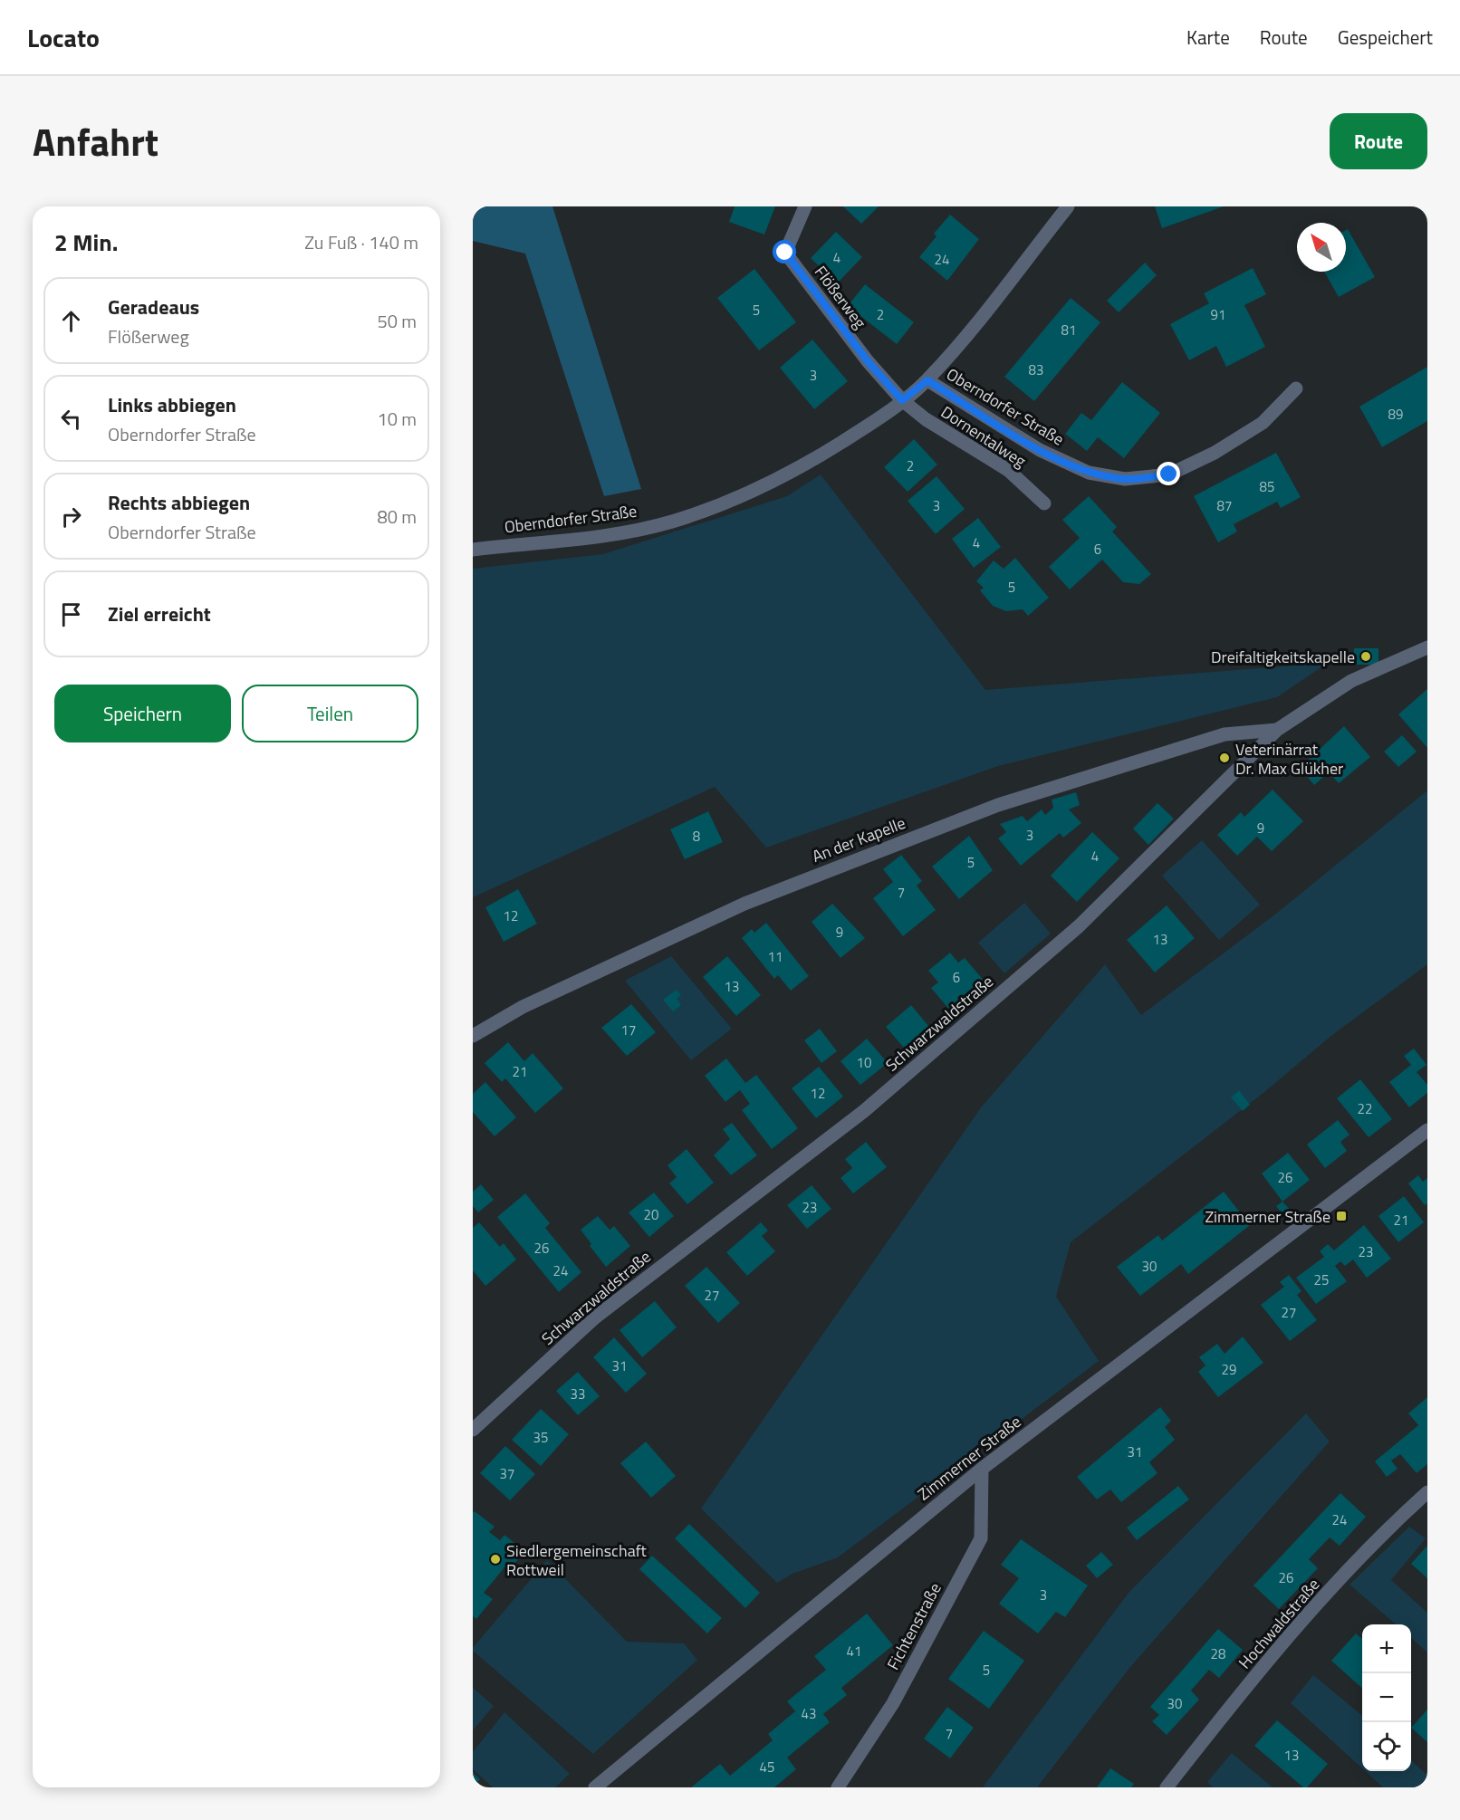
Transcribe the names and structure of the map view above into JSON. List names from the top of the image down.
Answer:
{
  "streets": {
    "street": [
      "Flößerweg",
      "Oberndorfer Straße",
      "Dornentalweg",
      "An der Kapelle",
      "Schwarzwaldstraße",
      "Zimmerner Straße",
      "Hochwaldstraße",
      "Fichtenstraße"
    ]
  },
  "crossings": [
    ["Flößerweg", "Oberndorfer Straße"],
    ["Flößerweg", "Dornentalweg"],
    ["Oberndorfer Straße", "Dornentalweg"],
    ["An der Kapelle", "Schwarzwaldstraße"],
    ["Zimmerner Straße", "Fichtenstraße"]
  ],
  "places": {
    "other": ["Dreifaltigkeitskapelle", "Veterinärrat Dr. Max Glükher", "Siedlergemeinschaft Rottweil"],
    "transit": ["Zimmerner Straße"]
  },
  "house_numbers": [
    "4",
    "24",
    "5",
    "2",
    "91",
    "81",
    "83",
    "3",
    "89",
    "2",
    "85",
    "3",
    "87",
    "4",
    "6",
    "5",
    "9",
    "3",
    "8",
    "4",
    "5",
    "7",
    "12",
    "9",
    "13",
    "11",
    "6",
    "13",
    "17",
    "10",
    "21",
    "12",
    "22",
    "26",
    "23",
    "20",
    "21",
    "26",
    "23",
    "30",
    "24",
    "25",
    "27",
    "27",
    "31",
    "29",
    "33",
    "35",
    "31",
    "37",
    "24",
    "26",
    "3",
    "41",
    "28",
    "5",
    "30",
    "43",
    "7",
    "13",
    "45"
  ],
  "north": "top left",
  "page": {
    "header": "Locato",
    "nav": ["Karte", "Route", "Gespeichert"],
    "title": "Anfahrt",
    "buttons": [
      "Route",
      ["Speichern", "Teilen"]
    ],
    "heading": ["2 Min.", "Zu Fuß · 140 m"],
    "list": [
      ["Geradeaus", "Flößerweg", "50 m"],
      ["Links abbiegen", "Oberndorfer Straße", "10 m"],
      ["Rechts abbiegen", "Oberndorfer Straße", "80 m"],
      "Ziel erreicht"
    ],
    "map_buttons": ["+", "−"]
  }
}
